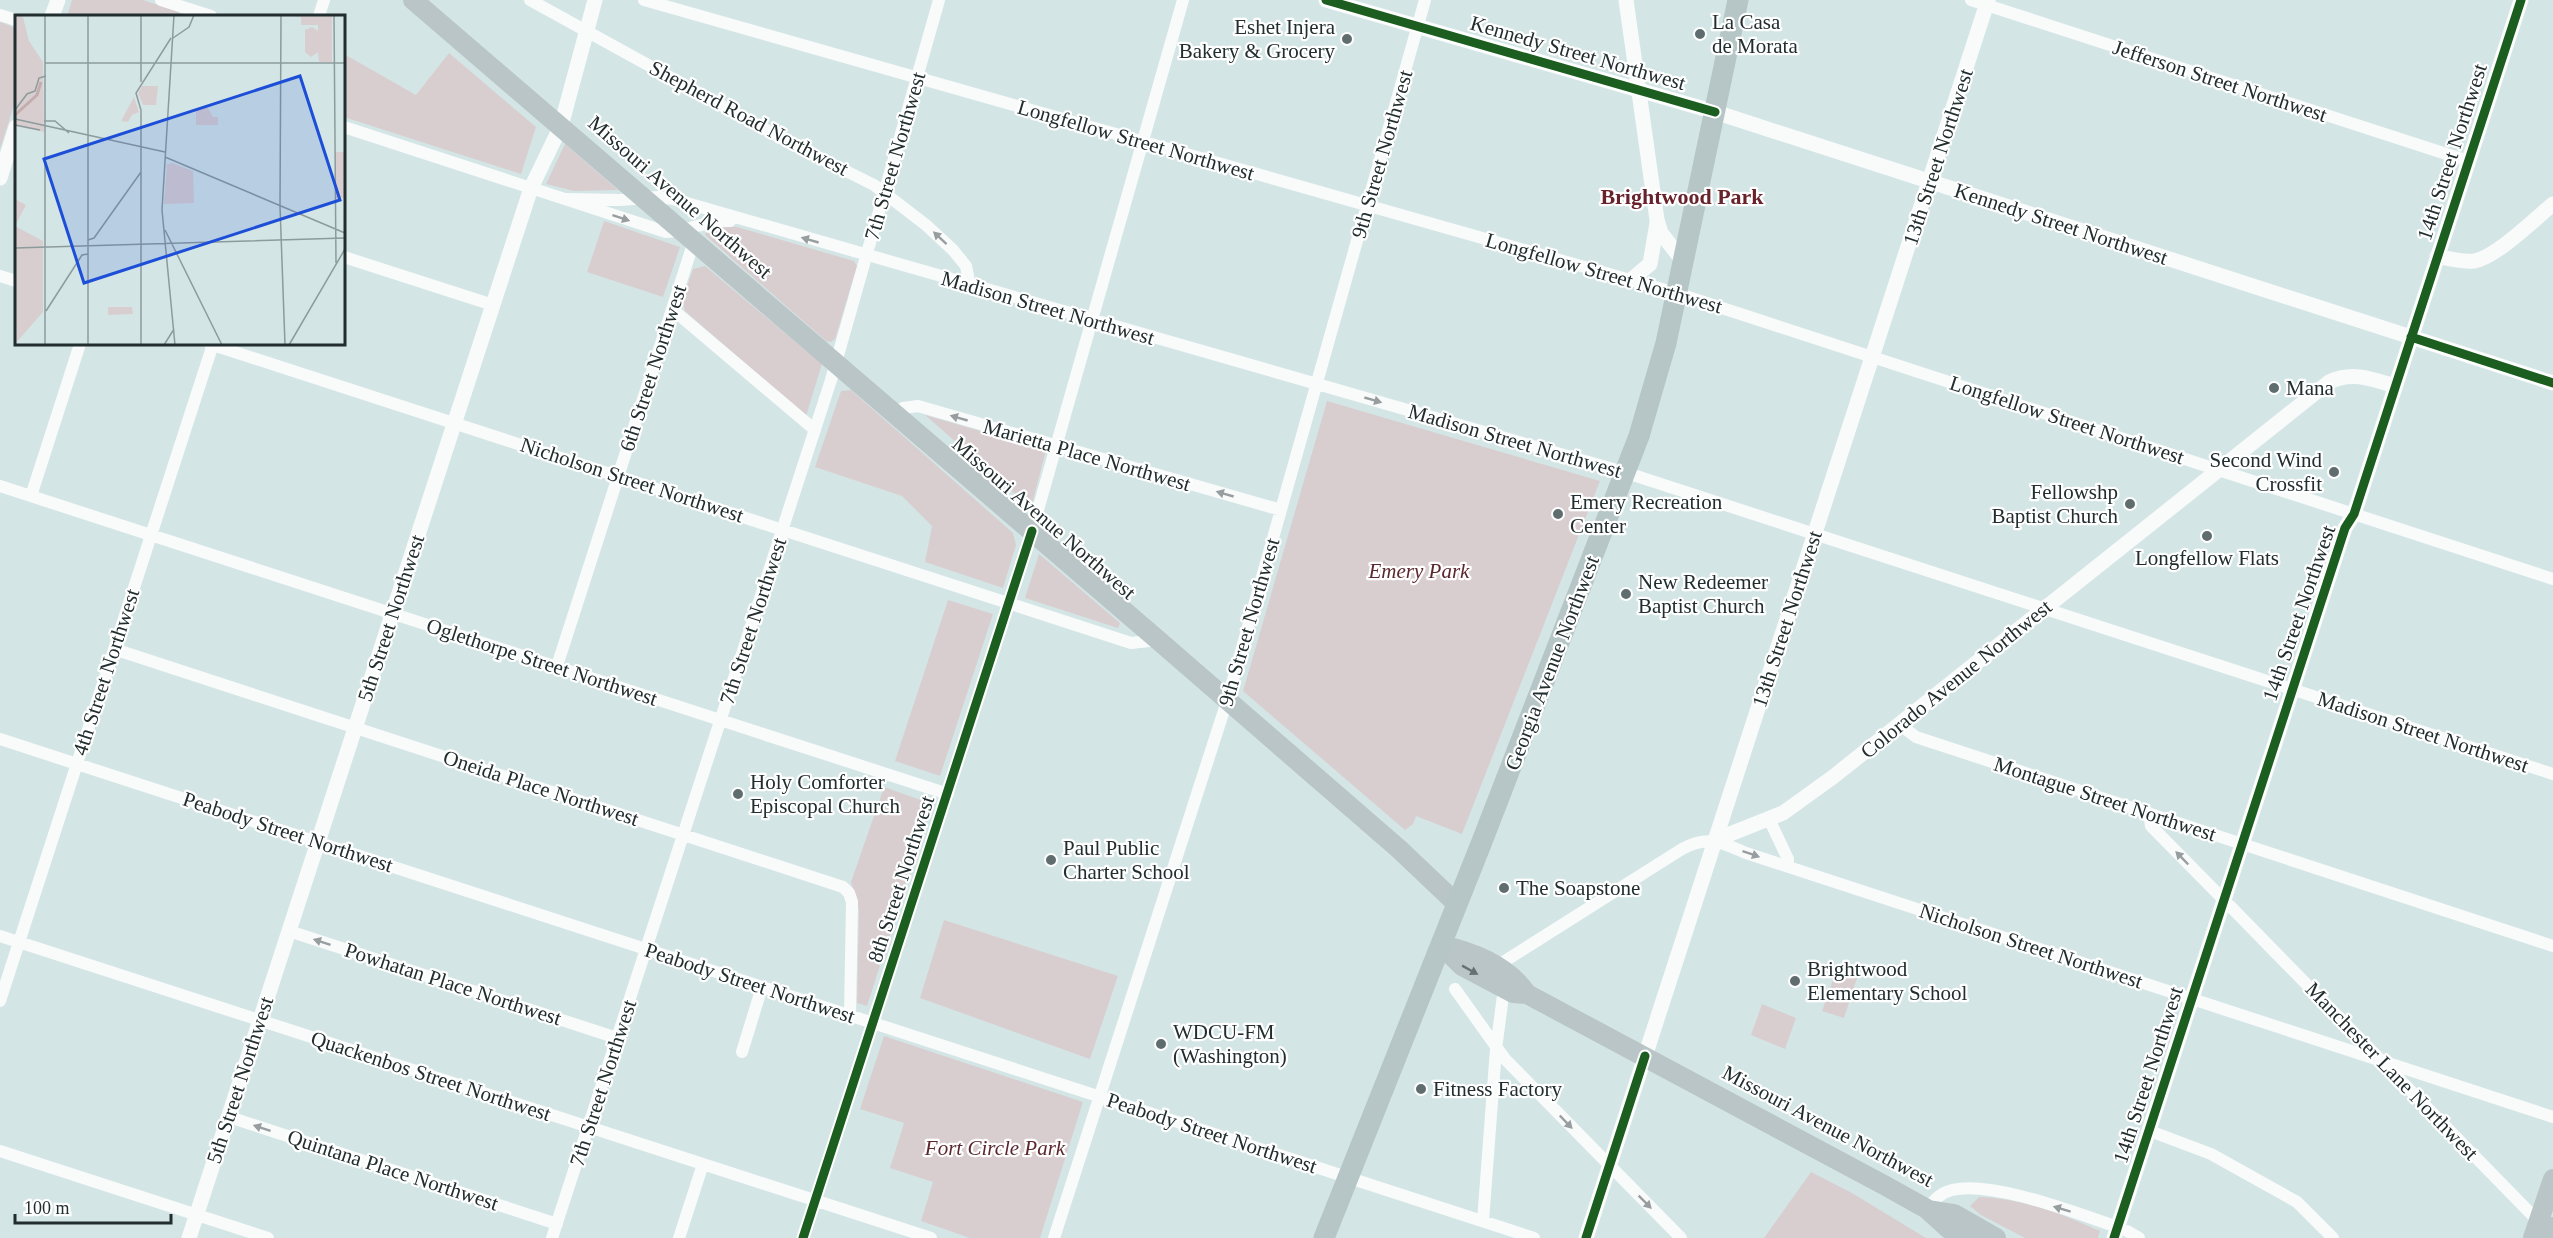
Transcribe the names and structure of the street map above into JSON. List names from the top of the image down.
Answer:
{
  "streets": {
    "highway": ["Georgia Avenue Northwest"],
    "main road": ["Missouri Avenue Northwest"],
    "street": [
      "Kennedy Street Northwest",
      "Jefferson Street Northwest",
      "Shepherd Road Northwest",
      "Longfellow Street Northwest",
      "14th Street Northwest",
      "9th Street Northwest",
      "7th Street Northwest",
      "13th Street Northwest",
      "Madison Street Northwest",
      "6th Street Northwest",
      "Marietta Place Northwest",
      "Nicholson Street Northwest",
      "5th Street Northwest",
      "Oglethorpe Street Northwest",
      "4th Street Northwest",
      "Colorado Avenue Northwest",
      "Oneida Place Northwest",
      "Montague Street Northwest",
      "Peabody Street Northwest",
      "8th Street Northwest",
      "Powhatan Place Northwest",
      "Manchester Lane Northwest",
      "Quackenbos Street Northwest",
      "Quintana Place Northwest"
    ]
  },
  "crossings": [
    ["Kennedy Street Northwest", "14th Street Northwest"],
    ["Kennedy Street Northwest", "9th Street Northwest"],
    ["Kennedy Street Northwest", "13th Street Northwest"],
    ["Kennedy Street Northwest", "Georgia Avenue Northwest"],
    ["Jefferson Street Northwest", "14th Street Northwest"],
    ["Jefferson Street Northwest", "13th Street Northwest"],
    ["Shepherd Road Northwest", "7th Street Northwest"],
    ["Shepherd Road Northwest", "Madison Street Northwest"],
    ["Shepherd Road Northwest", "5th Street Northwest"],
    ["Longfellow Street Northwest", "14th Street Northwest"],
    ["Longfellow Street Northwest", "9th Street Northwest"],
    ["Longfellow Street Northwest", "7th Street Northwest"],
    ["Longfellow Street Northwest", "13th Street Northwest"],
    ["Longfellow Street Northwest", "Georgia Avenue Northwest"],
    ["Longfellow Street Northwest", "Colorado Avenue Northwest"],
    ["Longfellow Street Northwest", "8th Street Northwest"],
    ["14th Street Northwest", "Missouri Avenue Northwest"],
    ["14th Street Northwest", "Madison Street Northwest"],
    ["14th Street Northwest", "Nicholson Street Northwest"],
    ["14th Street Northwest", "Colorado Avenue Northwest"],
    ["14th Street Northwest", "Montague Street Northwest"],
    ["14th Street Northwest", "Manchester Lane Northwest"],
    ["9th Street Northwest", "Missouri Avenue Northwest"],
    ["9th Street Northwest", "Madison Street Northwest"],
    ["9th Street Northwest", "Marietta Place Northwest"],
    ["9th Street Northwest", "Peabody Street Northwest"],
    ["7th Street Northwest", "Missouri Avenue Northwest"],
    ["7th Street Northwest", "Madison Street Northwest"],
    ["7th Street Northwest", "Nicholson Street Northwest"],
    ["7th Street Northwest", "Oglethorpe Street Northwest"],
    ["7th Street Northwest", "Oneida Place Northwest"],
    ["7th Street Northwest", "Peabody Street Northwest"],
    ["7th Street Northwest", "Powhatan Place Northwest"],
    ["7th Street Northwest", "Quackenbos Street Northwest"],
    ["7th Street Northwest", "Quintana Place Northwest"],
    ["13th Street Northwest", "Missouri Avenue Northwest"],
    ["13th Street Northwest", "Madison Street Northwest"],
    ["13th Street Northwest", "Nicholson Street Northwest"],
    ["13th Street Northwest", "Colorado Avenue Northwest"],
    ["Missouri Avenue Northwest", "Madison Street Northwest"],
    ["Missouri Avenue Northwest", "6th Street Northwest"],
    ["Missouri Avenue Northwest", "Marietta Place Northwest"],
    ["Missouri Avenue Northwest", "Nicholson Street Northwest"],
    ["Missouri Avenue Northwest", "5th Street Northwest"],
    ["Missouri Avenue Northwest", "Georgia Avenue Northwest"],
    ["Missouri Avenue Northwest", "Colorado Avenue Northwest"],
    ["Missouri Avenue Northwest", "8th Street Northwest"],
    ["Madison Street Northwest", "6th Street Northwest"],
    ["Madison Street Northwest", "5th Street Northwest"],
    ["Madison Street Northwest", "Georgia Avenue Northwest"],
    ["Madison Street Northwest", "Colorado Avenue Northwest"],
    ["Madison Street Northwest", "8th Street Northwest"],
    ["6th Street Northwest", "Nicholson Street Northwest"],
    ["6th Street Northwest", "Oglethorpe Street Northwest"],
    ["Marietta Place Northwest", "8th Street Northwest"],
    ["Nicholson Street Northwest", "5th Street Northwest"],
    ["Nicholson Street Northwest", "Colorado Avenue Northwest"],
    ["Nicholson Street Northwest", "8th Street Northwest"],
    ["Nicholson Street Northwest", "Manchester Lane Northwest"],
    ["5th Street Northwest", "Oglethorpe Street Northwest"],
    ["5th Street Northwest", "Oneida Place Northwest"],
    ["5th Street Northwest", "Peabody Street Northwest"],
    ["5th Street Northwest", "Powhatan Place Northwest"],
    ["5th Street Northwest", "Quackenbos Street Northwest"],
    ["5th Street Northwest", "Quintana Place Northwest"],
    ["Oglethorpe Street Northwest", "4th Street Northwest"],
    ["Oglethorpe Street Northwest", "8th Street Northwest"],
    ["Georgia Avenue Northwest", "Peabody Street Northwest"],
    ["4th Street Northwest", "Oneida Place Northwest"],
    ["4th Street Northwest", "Peabody Street Northwest"],
    ["4th Street Northwest", "Quackenbos Street Northwest"],
    ["Colorado Avenue Northwest", "Montague Street Northwest"],
    ["Oneida Place Northwest", "Peabody Street Northwest"],
    ["Montague Street Northwest", "Manchester Lane Northwest"],
    ["Peabody Street Northwest", "8th Street Northwest"],
    ["8th Street Northwest", "Quackenbos Street Northwest"]
  ],
  "one_way": ["Marietta Place Northwest", "Powhatan Place Northwest", "Quintana Place Northwest"],
  "districts": ["Brightwood Park"],
  "parks": ["Emery Park", "Fort Circle Park"],
  "places": [
    "La Casa de Morata",
    "Eshet Injera Bakery & Grocery",
    "Mana",
    "Second Wind Crossfit",
    "Fellowshp Baptist Church",
    "Emery Recreation Center",
    "Longfellow Flats",
    "New Redeemer Baptist Church",
    "Holy Comforter Episcopal Church",
    "Paul Public Charter School",
    "The Soapstone",
    "Brightwood Elementary School",
    "WDCU-FM (Washington)",
    "Fitness Factory"
  ],
  "scale_bar": "100 m"
}
